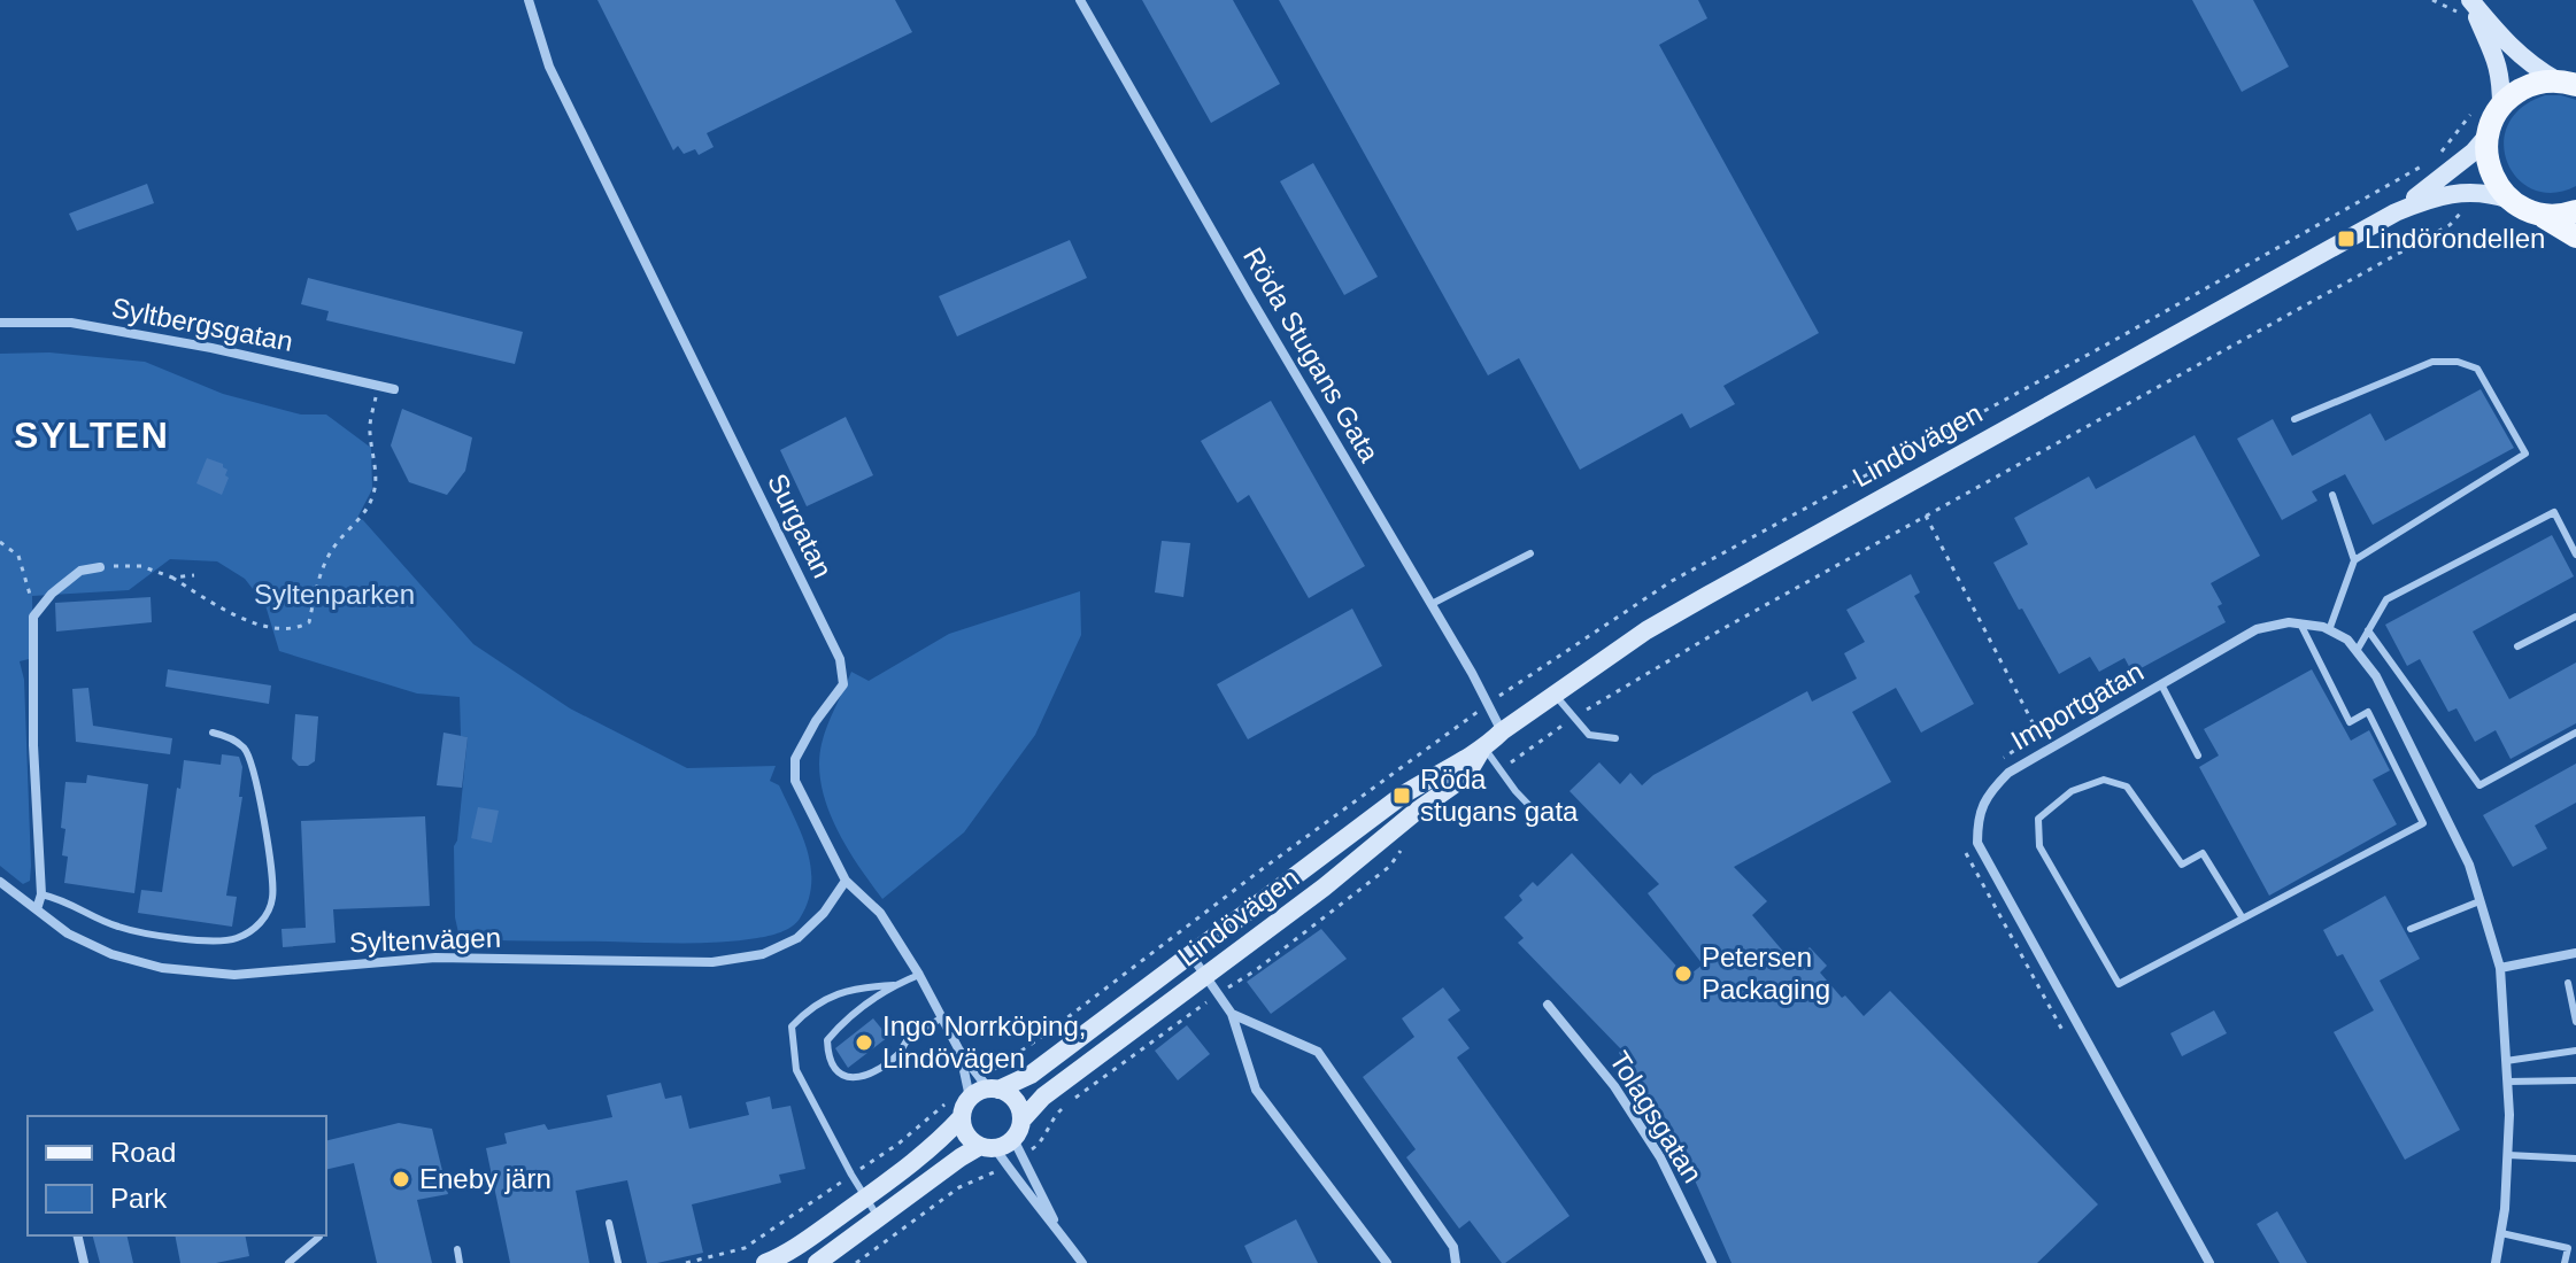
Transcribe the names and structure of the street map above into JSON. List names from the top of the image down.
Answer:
{
  "streets": {
    "main road": ["Lindövägen"],
    "street": [
      "Syltbergsgatan",
      "Röda Stugans Gata",
      "Surgatan",
      "Importgatan",
      "Syltenvägen",
      "Tolagsgatan"
    ]
  },
  "crossings": [
    ["Röda Stugans Gata", "Lindövägen"],
    ["Lindövägen", "Surgatan"],
    ["Surgatan", "Syltenvägen"]
  ],
  "districts": ["SYLTEN"],
  "parks": ["Syltenparken"],
  "places": {
    "transit": ["Lindörondellen", "Röda stugans gata"],
    "other": ["Petersen Packaging", "Ingo Norrköping, Lindövägen", "Eneby järn"]
  },
  "legend": ["Road", "Park"]
}
